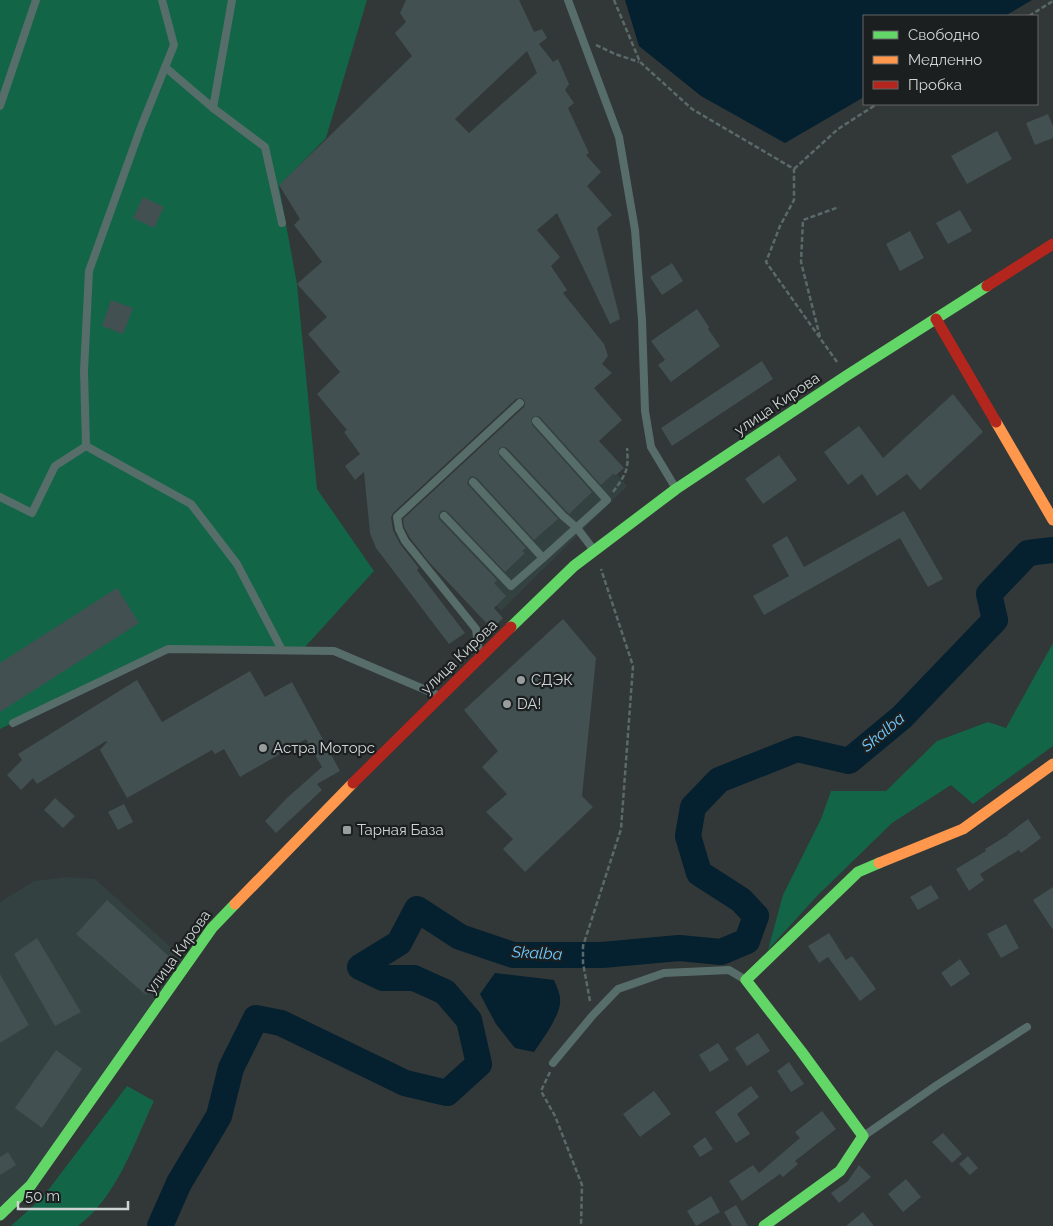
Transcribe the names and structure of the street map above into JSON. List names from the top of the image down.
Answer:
{
  "streets": {
    "street": ["улица Кирова"]
  },
  "water": ["Skalba"],
  "places": {
    "other": ["СДЭК", "DA!", "Астра Моторс"],
    "transit": ["Тарная База"]
  },
  "legend": ["Свободно", "Медленно", "Пробка"],
  "scale_bar": "50 m"
}
